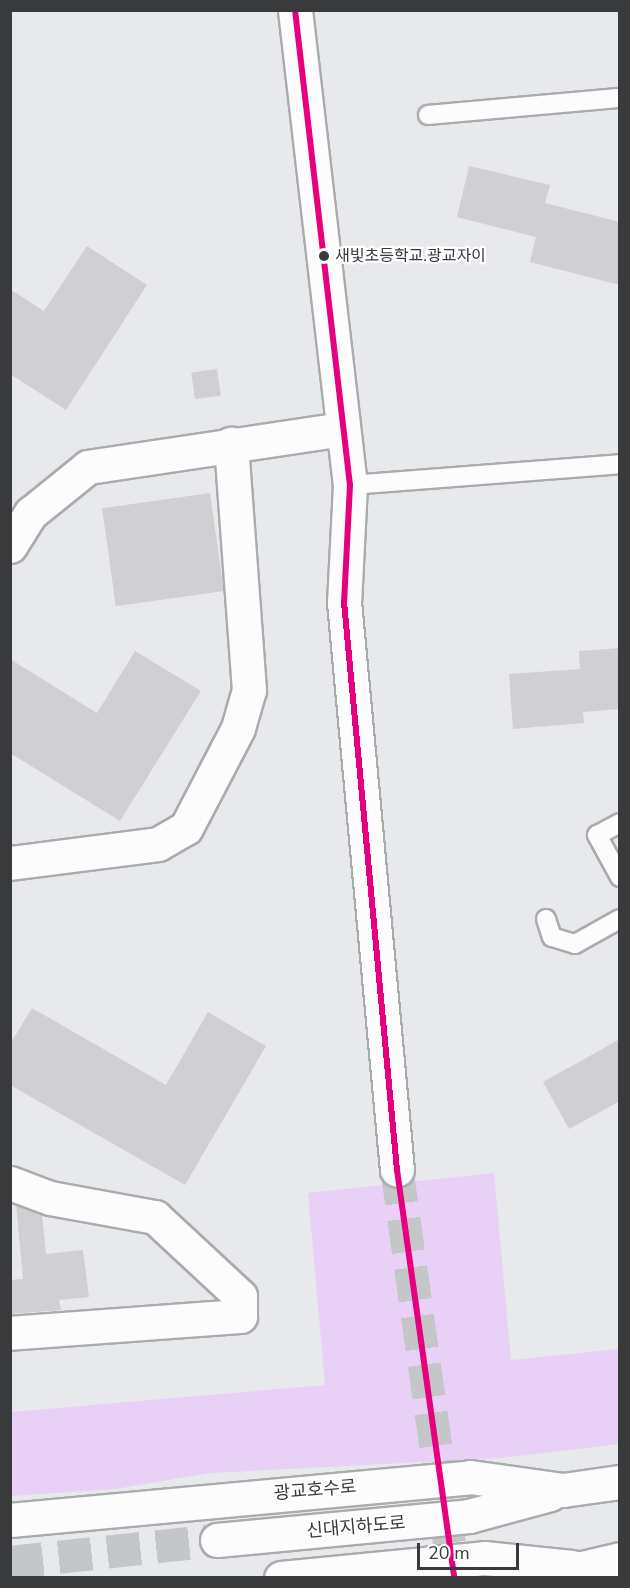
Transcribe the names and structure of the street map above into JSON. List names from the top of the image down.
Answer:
{
  "streets": {
    "main road": ["광교호수로", "신대지하도로"]
  },
  "crossings": [
    ["광교호수로", "신대지하도로"]
  ],
  "places": ["새빛초등학교.광교자이"],
  "scale_bar": "20 m"
}
